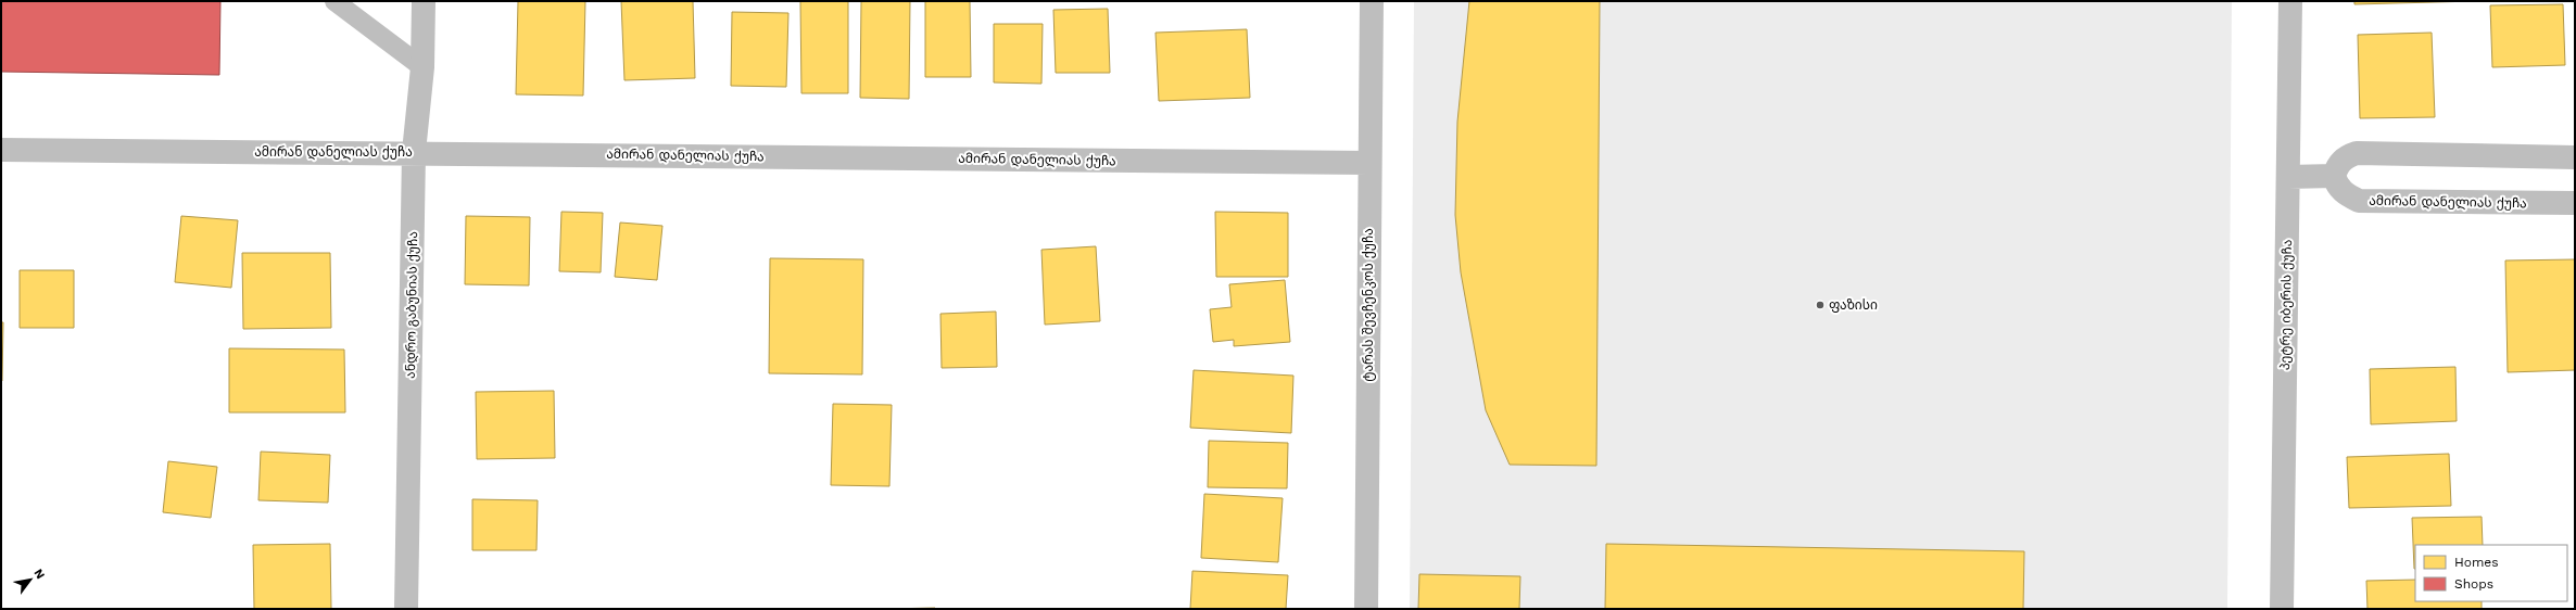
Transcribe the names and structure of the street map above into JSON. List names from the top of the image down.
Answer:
{
  "streets": {
    "street": [
      "ამირან დანელიას ქუჩა",
      "ანდრო გაბუნიას ქუჩა",
      "ტარას შევჩენკოს ქუჩა",
      "პეტრე იბერის ქუჩა"
    ]
  },
  "crossings": [
    ["ამირან დანელიას ქუჩა", "ანდრო გაბუნიას ქუჩა"],
    ["ამირან დანელიას ქუჩა", "ტარას შევჩენკოს ქუჩა"]
  ],
  "places": ["ფაზისი"],
  "legend": ["Homes", "Shops"],
  "north": "top right"
}
